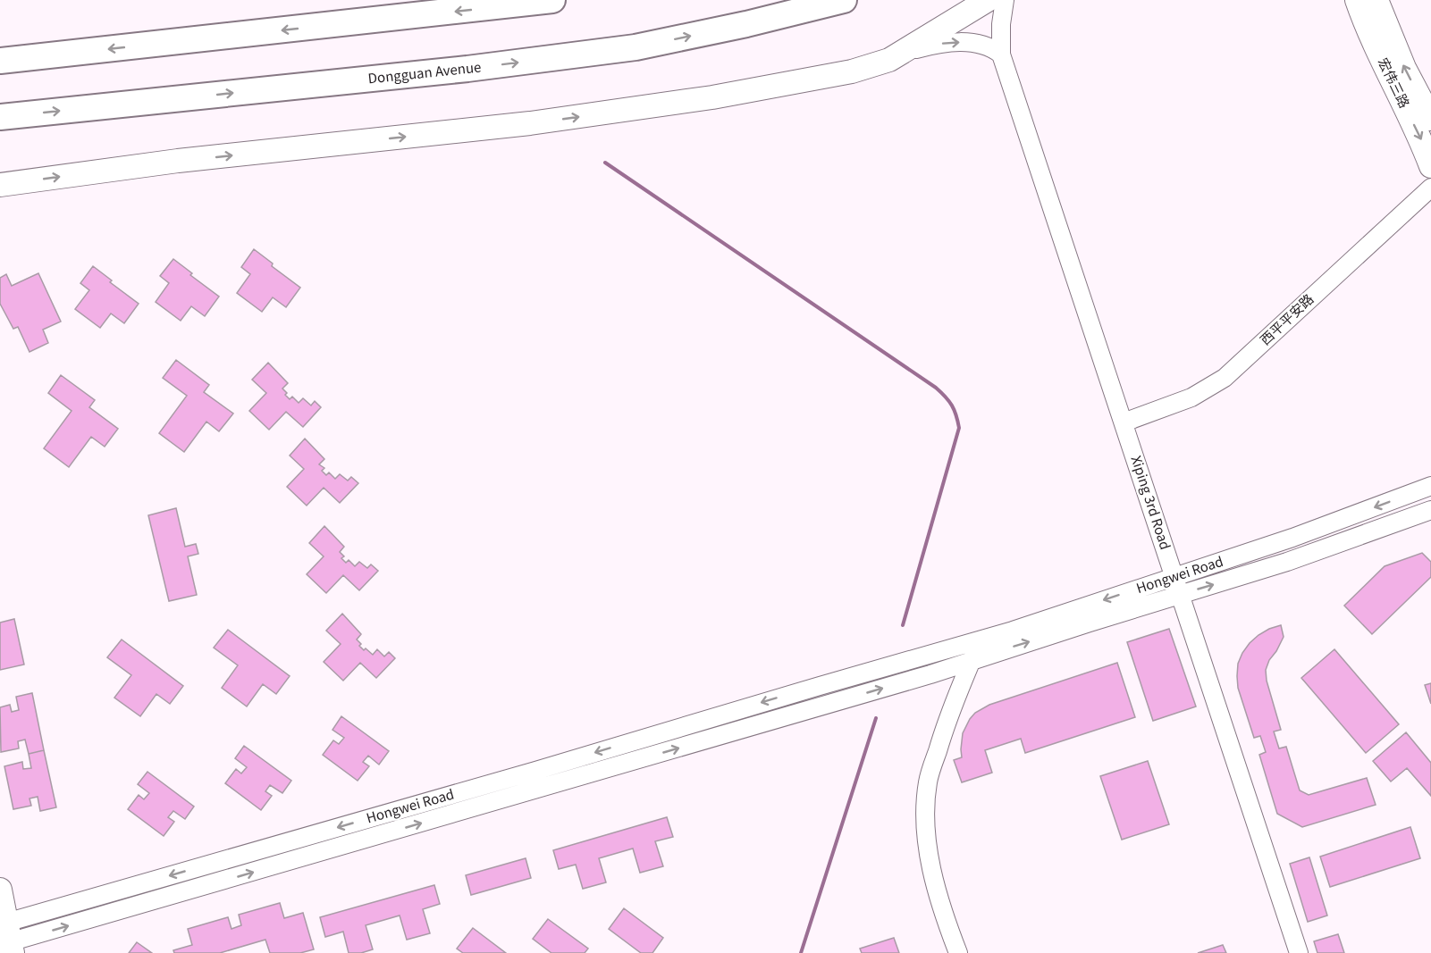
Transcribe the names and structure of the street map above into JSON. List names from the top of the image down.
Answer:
{
  "streets": {
    "highway": ["Dongguan Avenue"],
    "main road": ["宏伟三路"],
    "street": ["西平平安路", "Xiping 3rd Road", "Hongwei Road"]
  },
  "crossings": [
    ["西平平安路", "Xiping 3rd Road"],
    ["Xiping 3rd Road", "Hongwei Road"]
  ]
}
